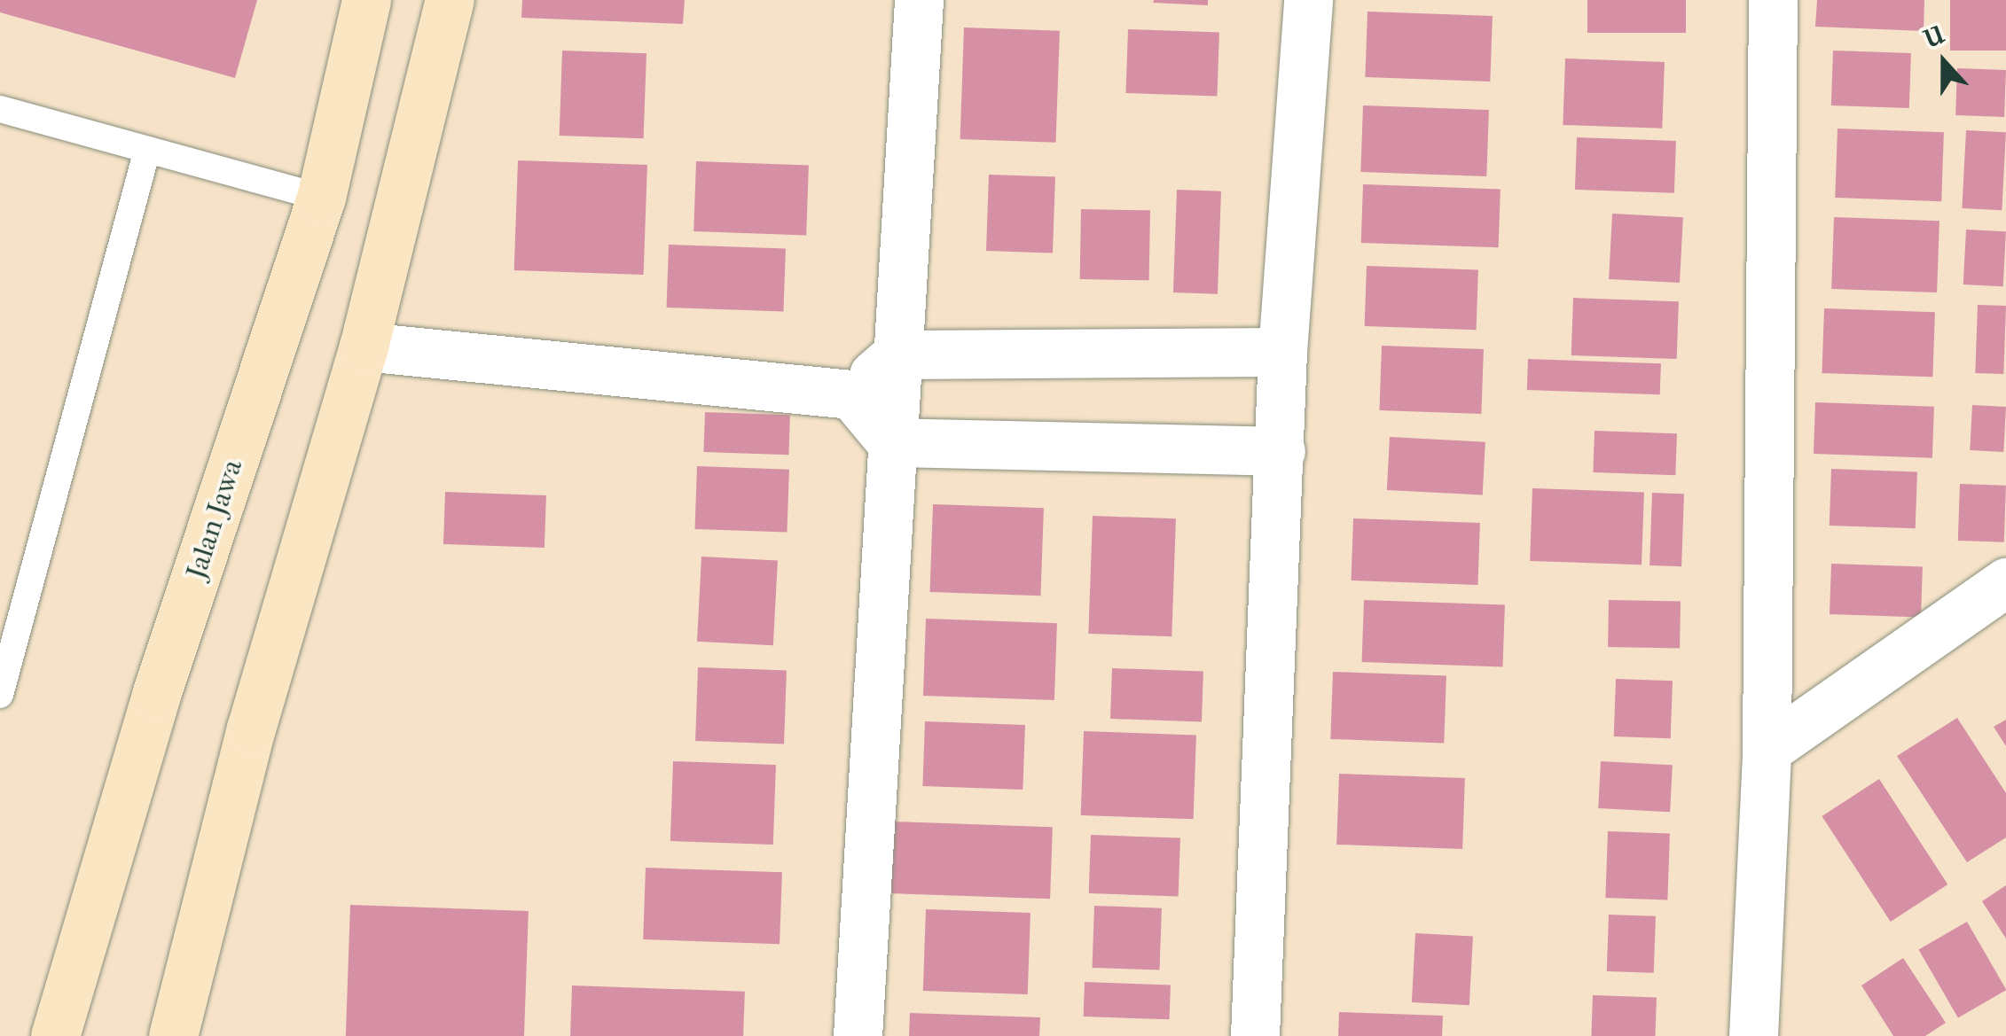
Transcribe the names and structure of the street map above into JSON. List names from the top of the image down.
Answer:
{
  "streets": {
    "main road": ["Jalan Jawa"]
  },
  "north": "top"
}
